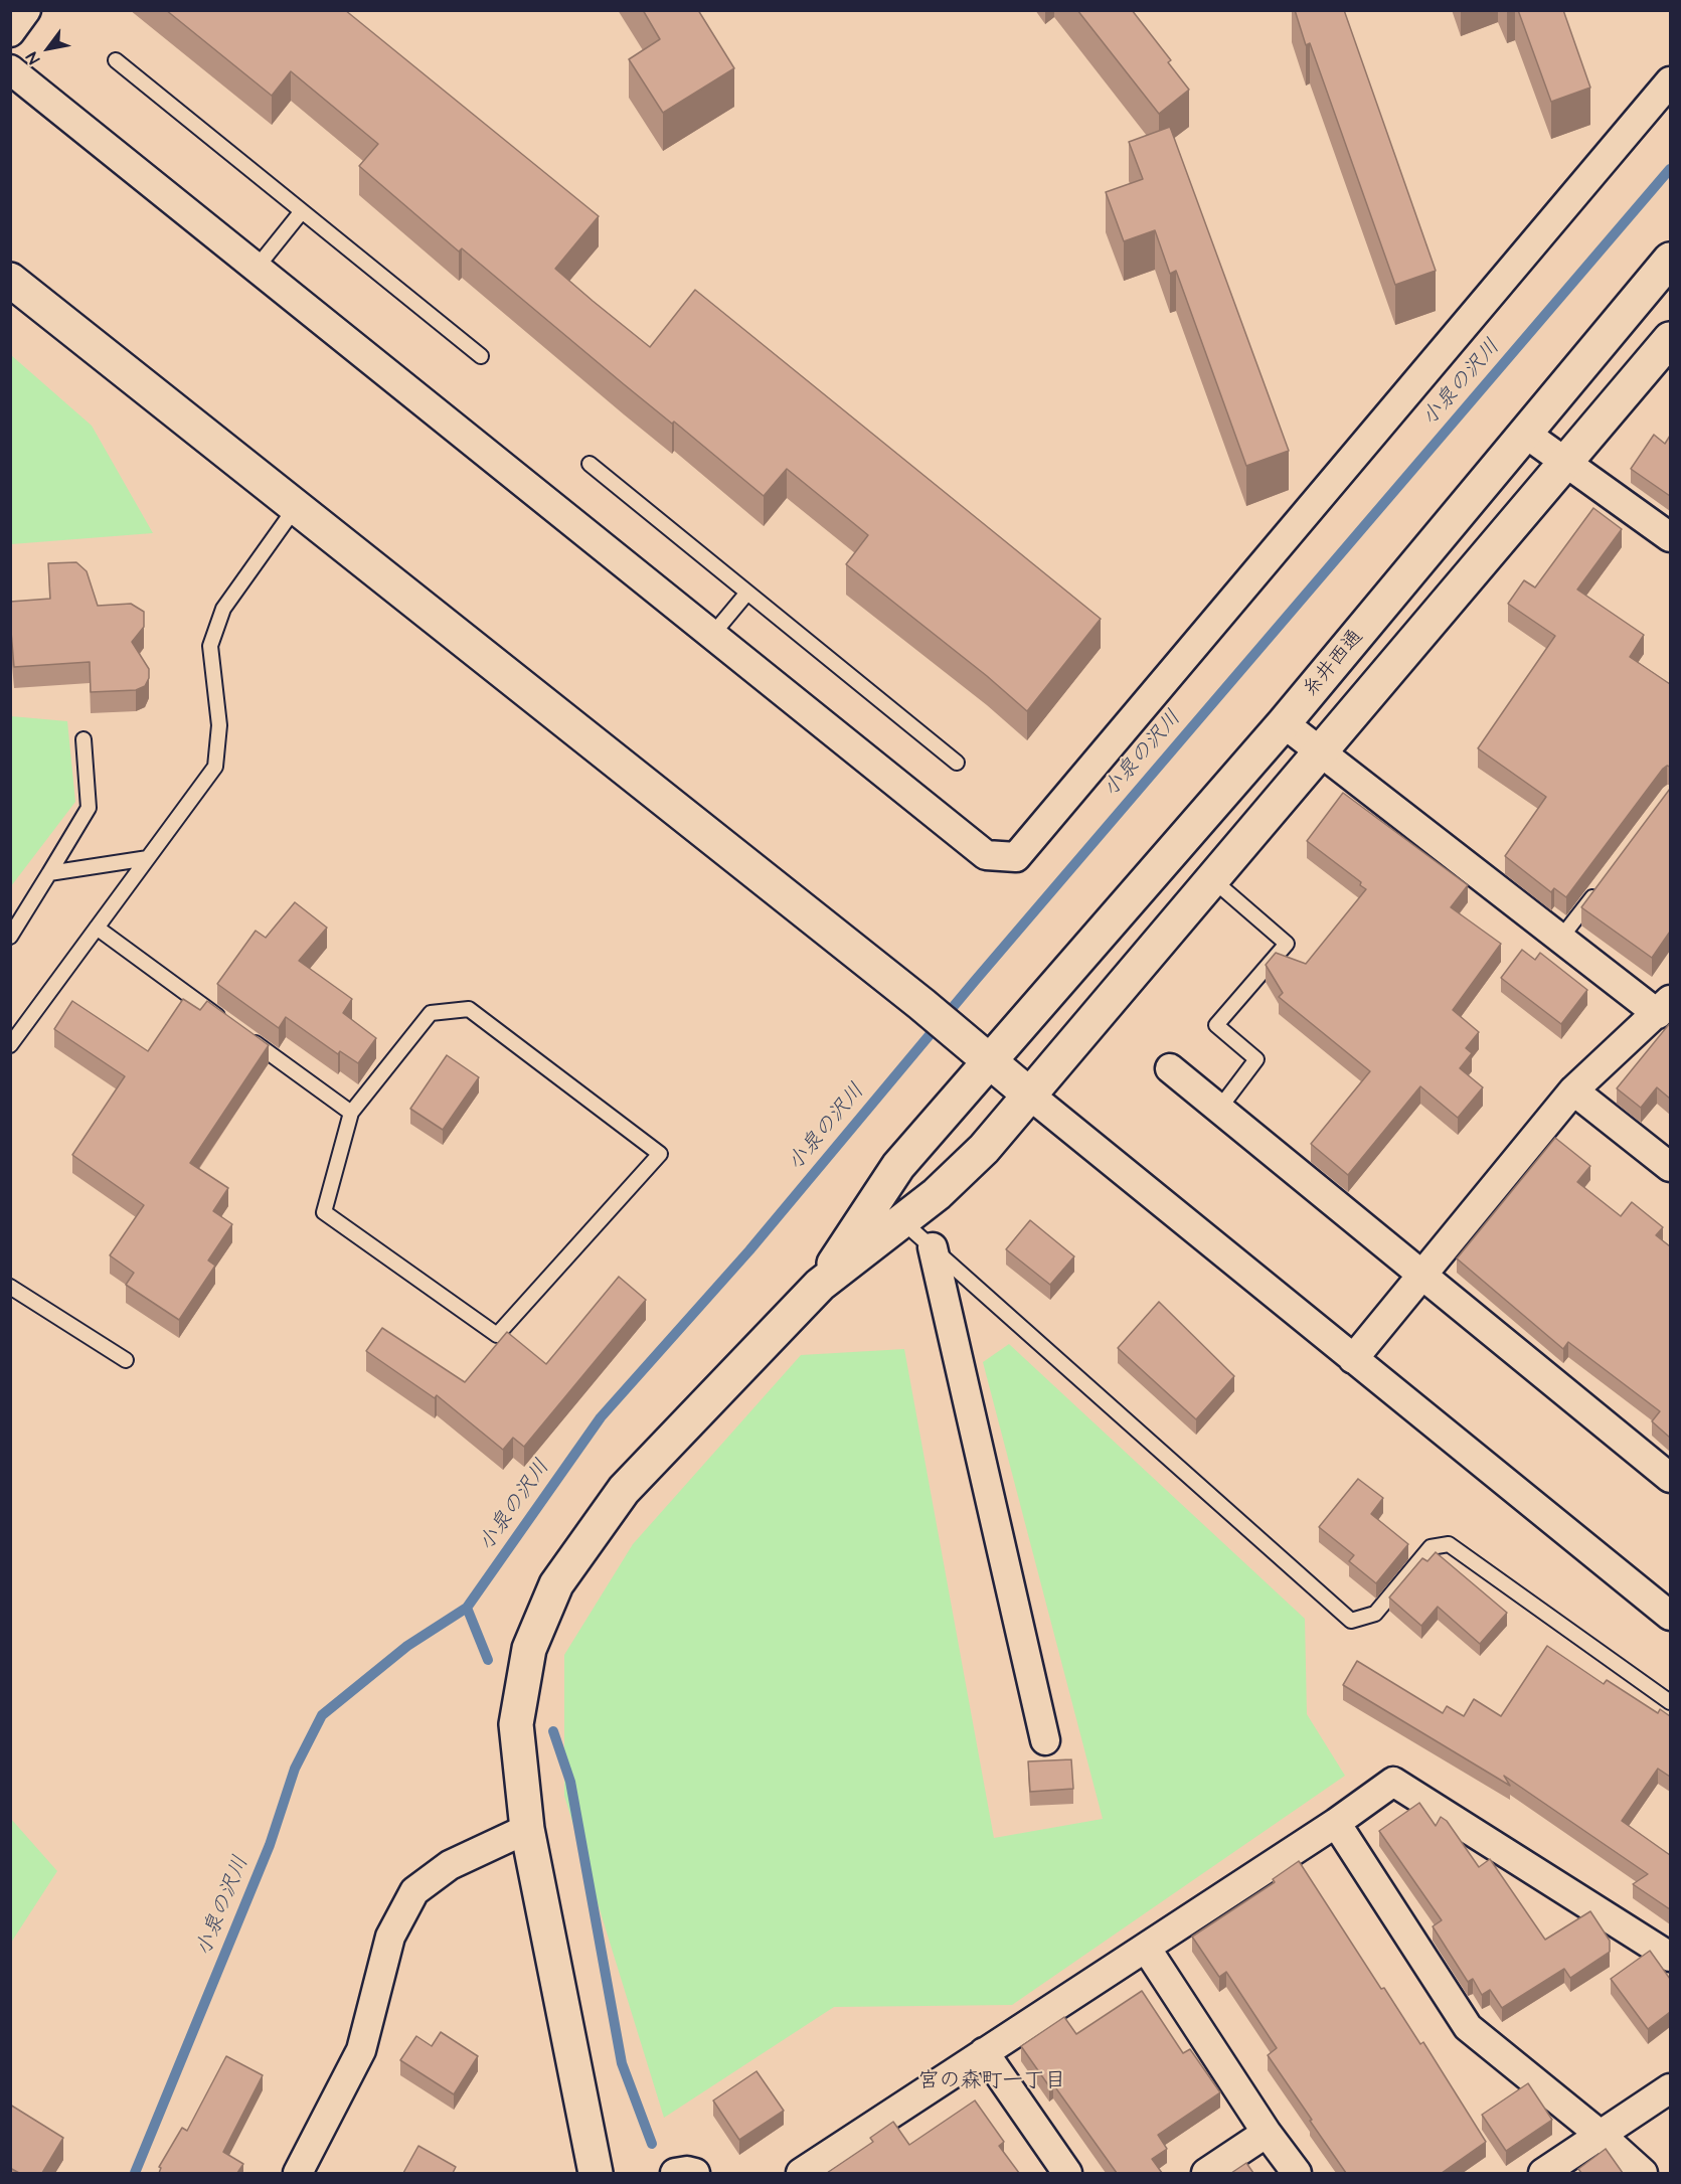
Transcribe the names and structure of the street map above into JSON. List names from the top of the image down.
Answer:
{
  "streets": {
    "street": ["糸井西通"]
  },
  "districts": ["宮の森町一丁目"],
  "water": ["小泉の沢川"],
  "north": "bottom left"
}
